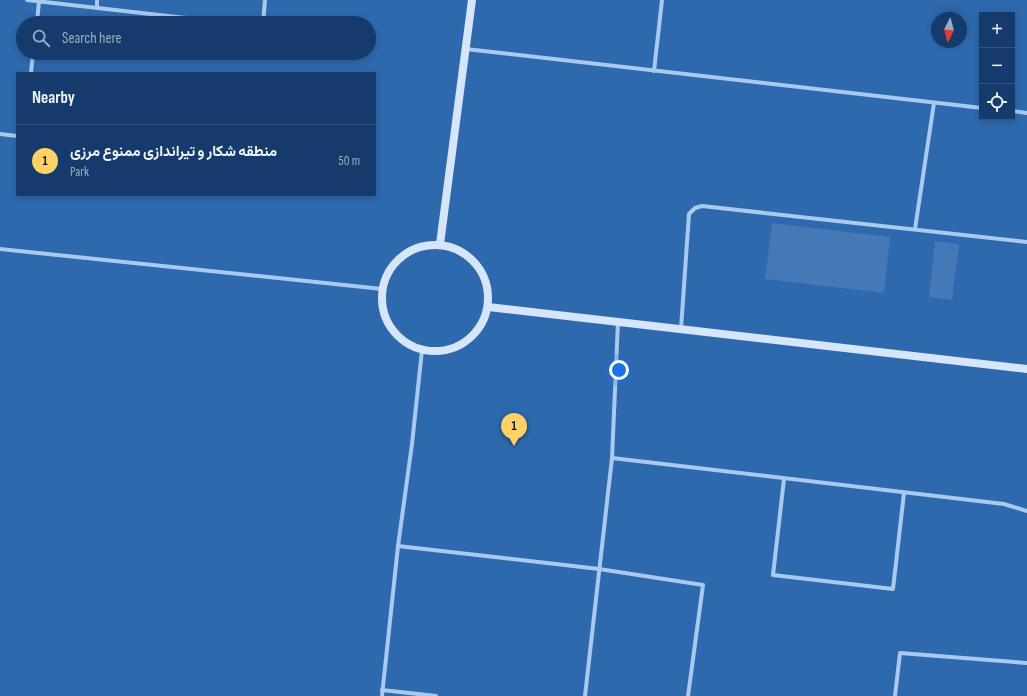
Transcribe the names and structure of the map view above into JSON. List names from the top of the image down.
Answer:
{
  "north": "bottom",
  "page": {
    "map_buttons": ["+", "−"],
    "search": "Search here",
    "heading": "Nearby",
    "list": [
      {
        "mark": "1",
        "name": "منطقه شکار و تیراندازی ممنوع مرزی",
        "note": "Park",
        "value": "50 m"
      }
    ],
    "pins": "1"
  }
}
